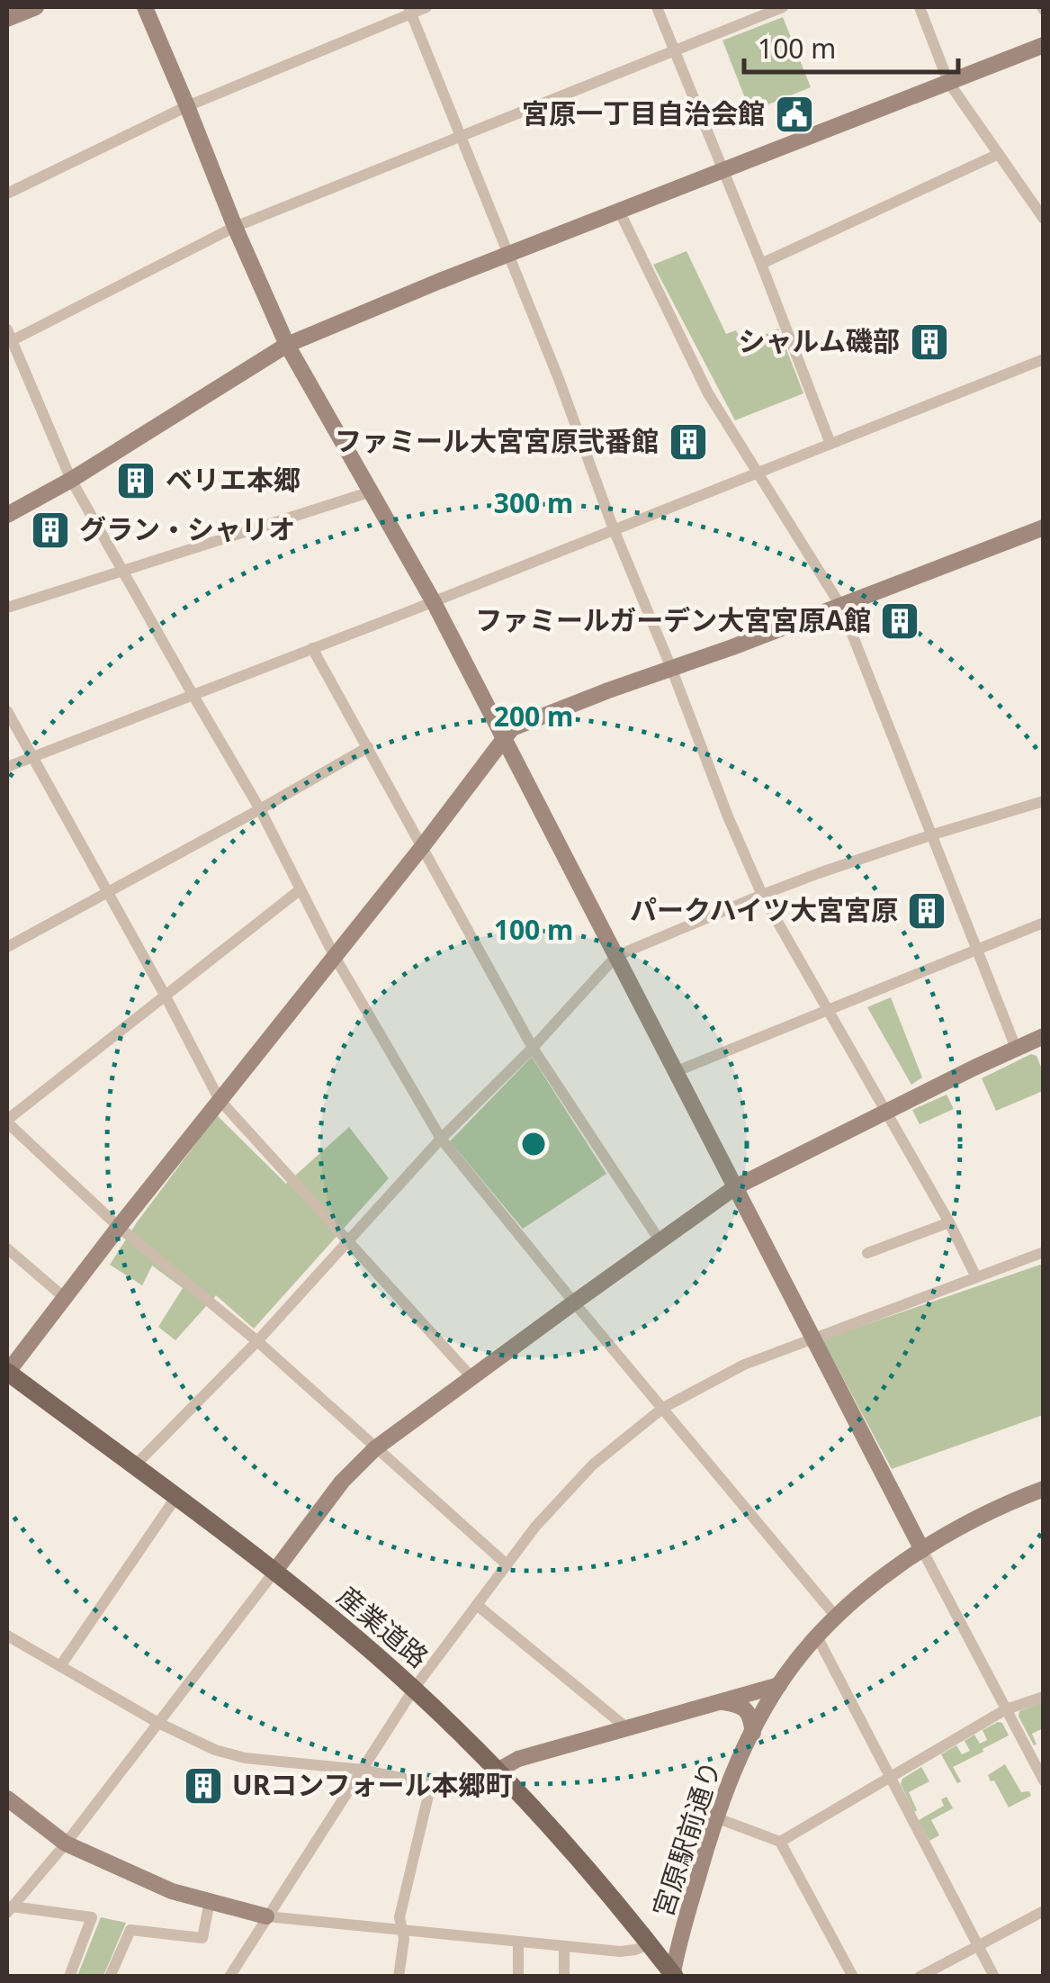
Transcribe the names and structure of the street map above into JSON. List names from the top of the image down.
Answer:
{
  "streets": {
    "main road": ["産業道路"],
    "street": ["宮原駅前通り"]
  },
  "crossings": [
    ["産業道路", "宮原駅前通り"]
  ],
  "places": {
    "public building": ["宮原一丁目自治会館"],
    "building": [
      "シャルム磯部",
      "ファミール大宮宮原弐番館",
      "ベリエ本郷",
      "グラン・シャリオ",
      "ファミールガーデン大宮宮原A館",
      "パークハイツ大宮宮原",
      "URコンフォール本郷町"
    ]
  },
  "scale_bar": "100 m",
  "rings": ["300 m", "200 m", "100 m"]
}
